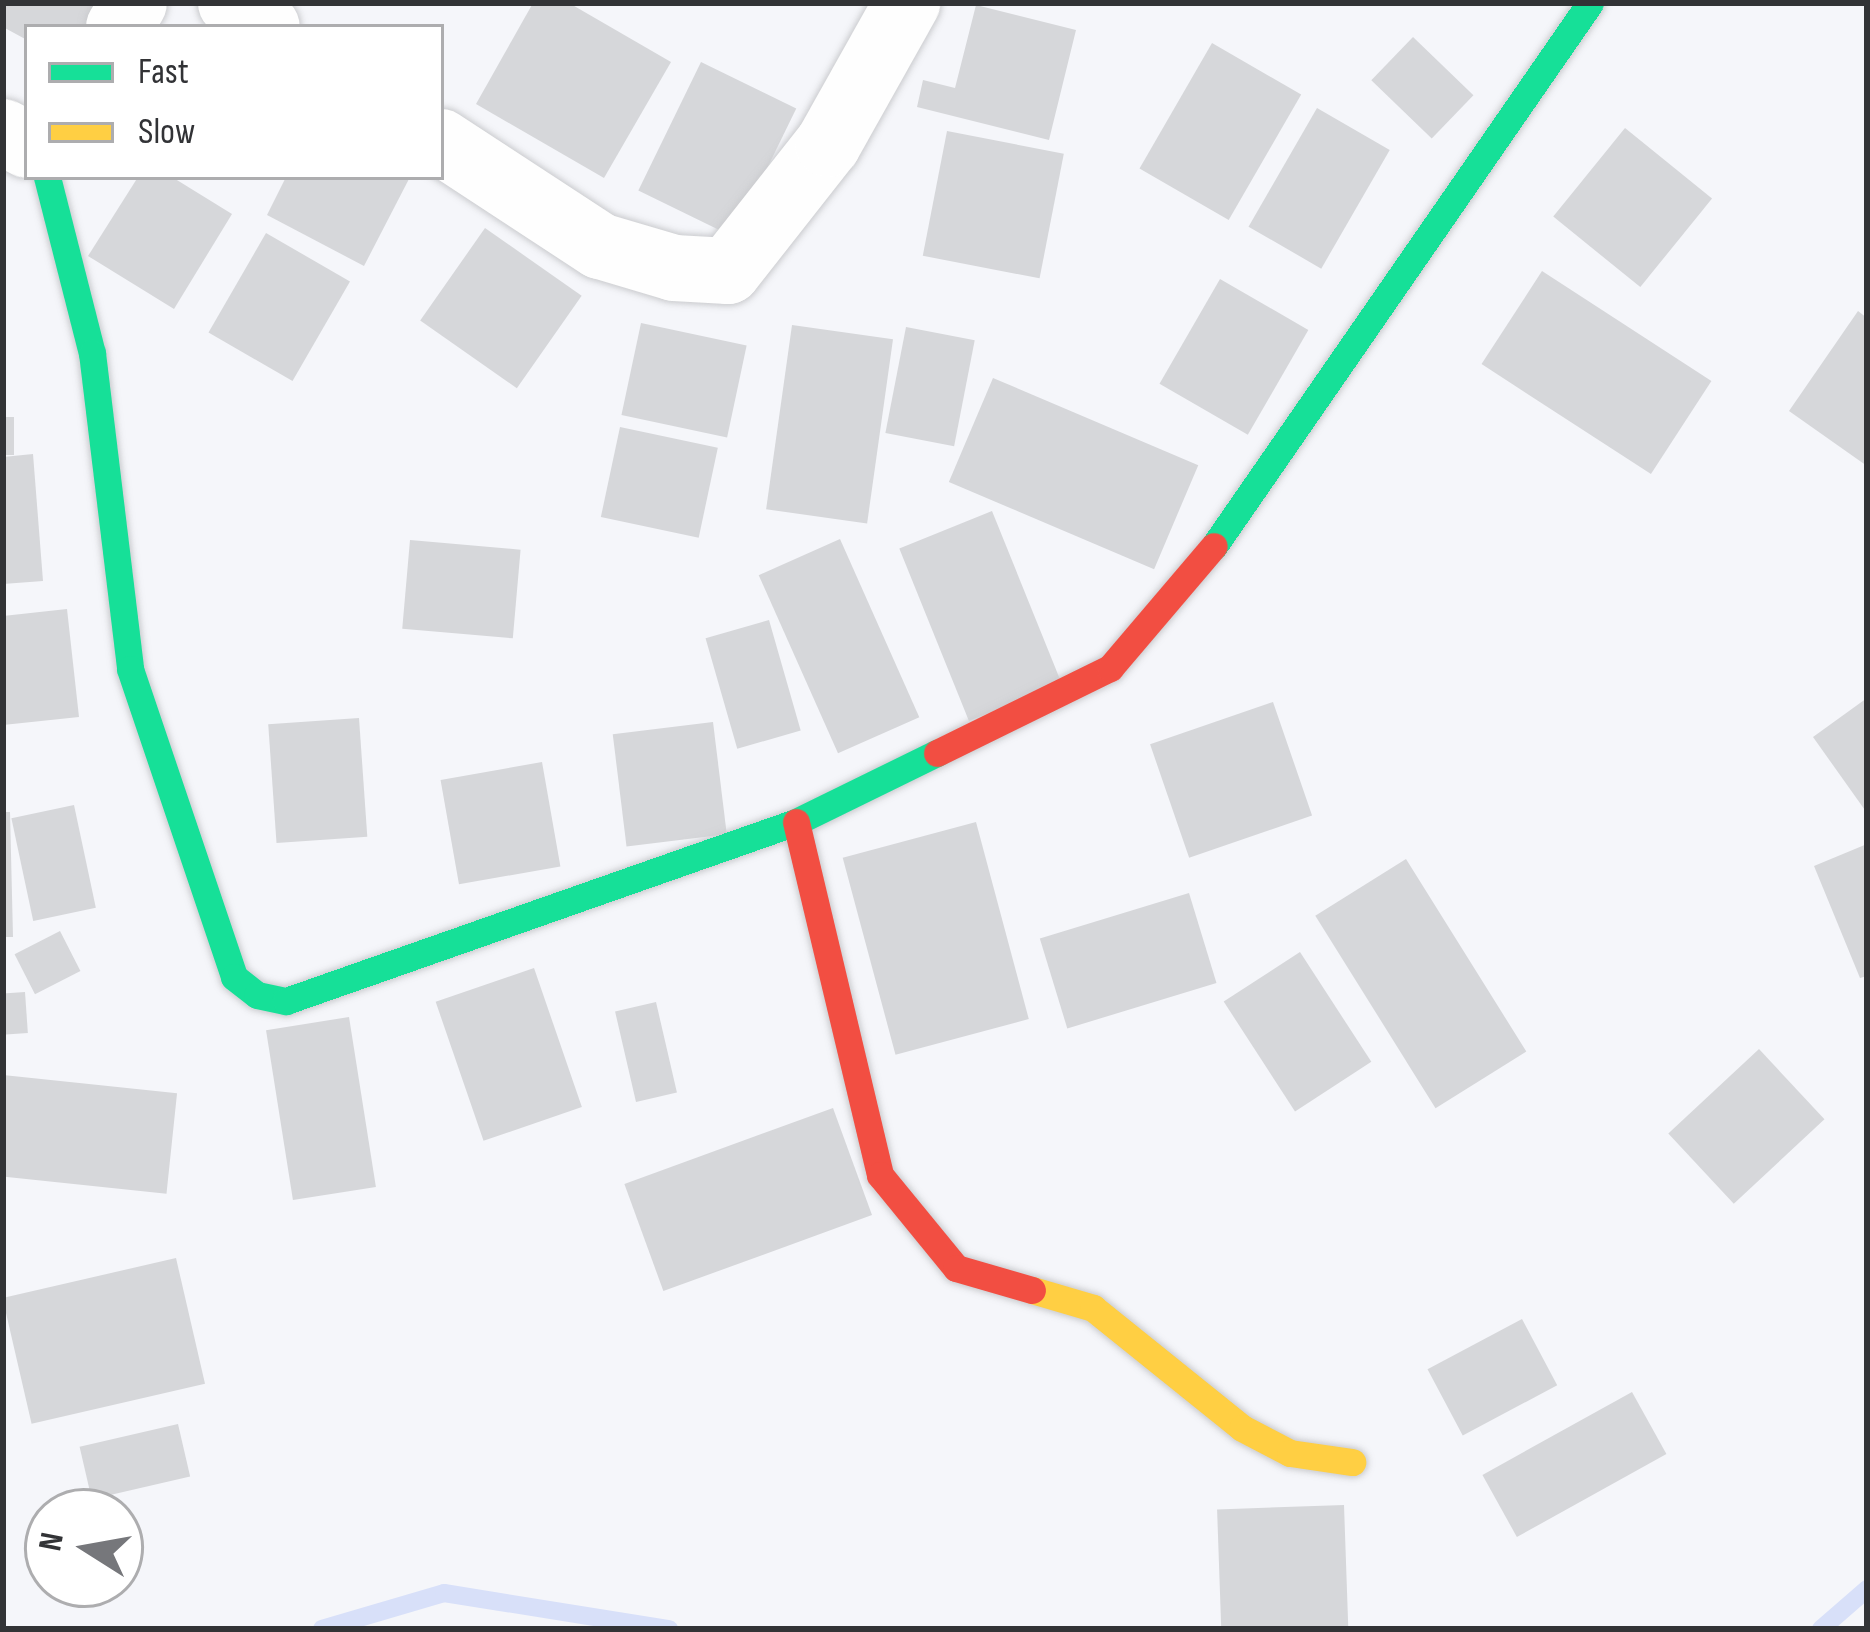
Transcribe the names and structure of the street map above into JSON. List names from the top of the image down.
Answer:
{
  "legend": ["Fast", "Slow"],
  "north": "left"
}
